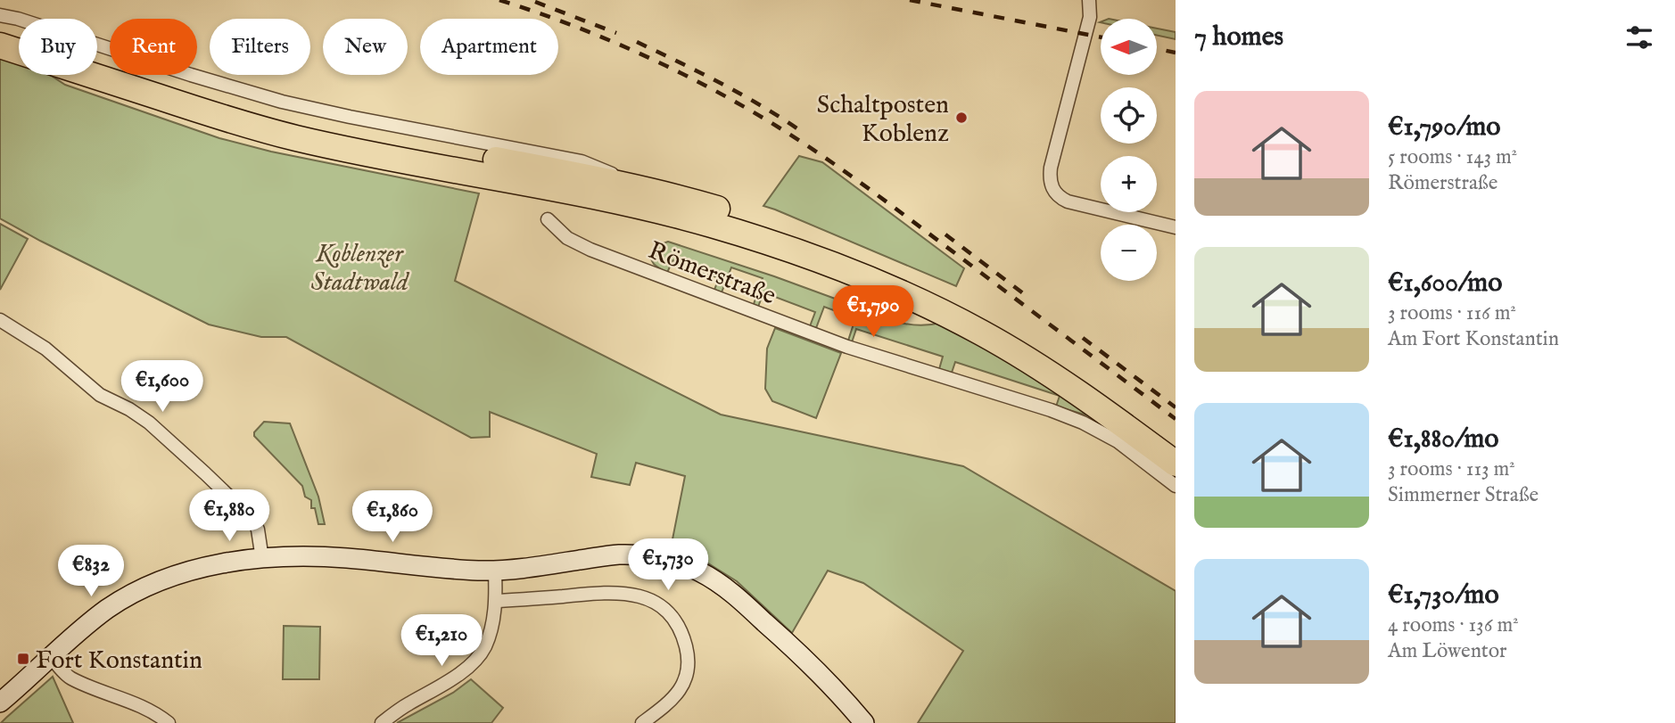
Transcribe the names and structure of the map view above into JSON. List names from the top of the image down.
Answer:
{
  "streets": {
    "street": ["Römerstraße"]
  },
  "parks": ["Koblenzer Stadtwald"],
  "places": {
    "other": ["Schaltposten Koblenz"],
    "transit": ["Fort Konstantin"]
  },
  "north": "left",
  "page": {
    "heading": "7 homes",
    "map_buttons": ["+", "−"],
    "chip": [
      "Buy",
      "Rent",
      "Filters",
      "New",
      "Apartment"
    ],
    "list": [
      {
        "name": "€1,790/mo",
        "note": "5 rooms · 143 m² · Römerstraße"
      },
      {
        "name": "€1,600/mo",
        "note": "3 rooms · 116 m² · Am Fort Konstantin"
      },
      {
        "name": "€1,880/mo",
        "note": "3 rooms · 113 m² · Simmerner Straße"
      },
      {
        "name": "€1,730/mo",
        "note": "4 rooms · 136 m² · Am Löwentor"
      }
    ],
    "price": [
      "€1,790",
      "€1,600",
      "€1,880",
      "€1,860",
      "€1,730",
      "€832",
      "€1,210"
    ]
  }
}
